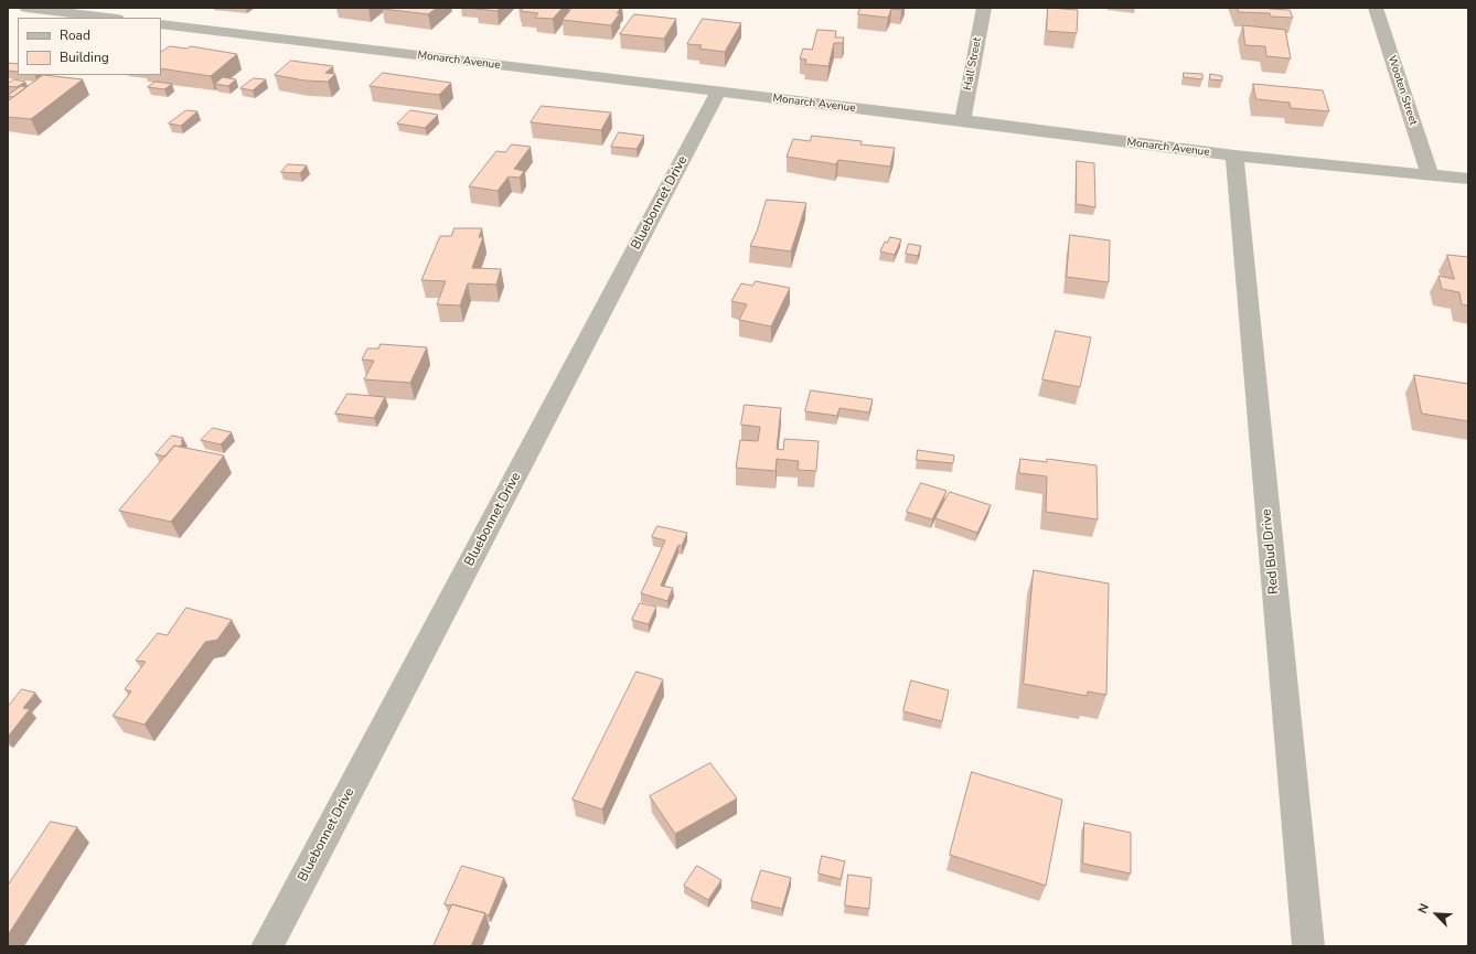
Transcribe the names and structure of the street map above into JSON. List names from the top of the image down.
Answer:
{
  "streets": {
    "street": [
      "Monarch Avenue",
      "Hall Street",
      "Wooten Street",
      "Bluebonnet Drive",
      "Red Bud Drive"
    ]
  },
  "crossings": [
    ["Monarch Avenue", "Hall Street"],
    ["Monarch Avenue", "Wooten Street"],
    ["Monarch Avenue", "Bluebonnet Drive"],
    ["Monarch Avenue", "Red Bud Drive"]
  ],
  "legend": ["Road", "Building"],
  "north": "top left"
}
